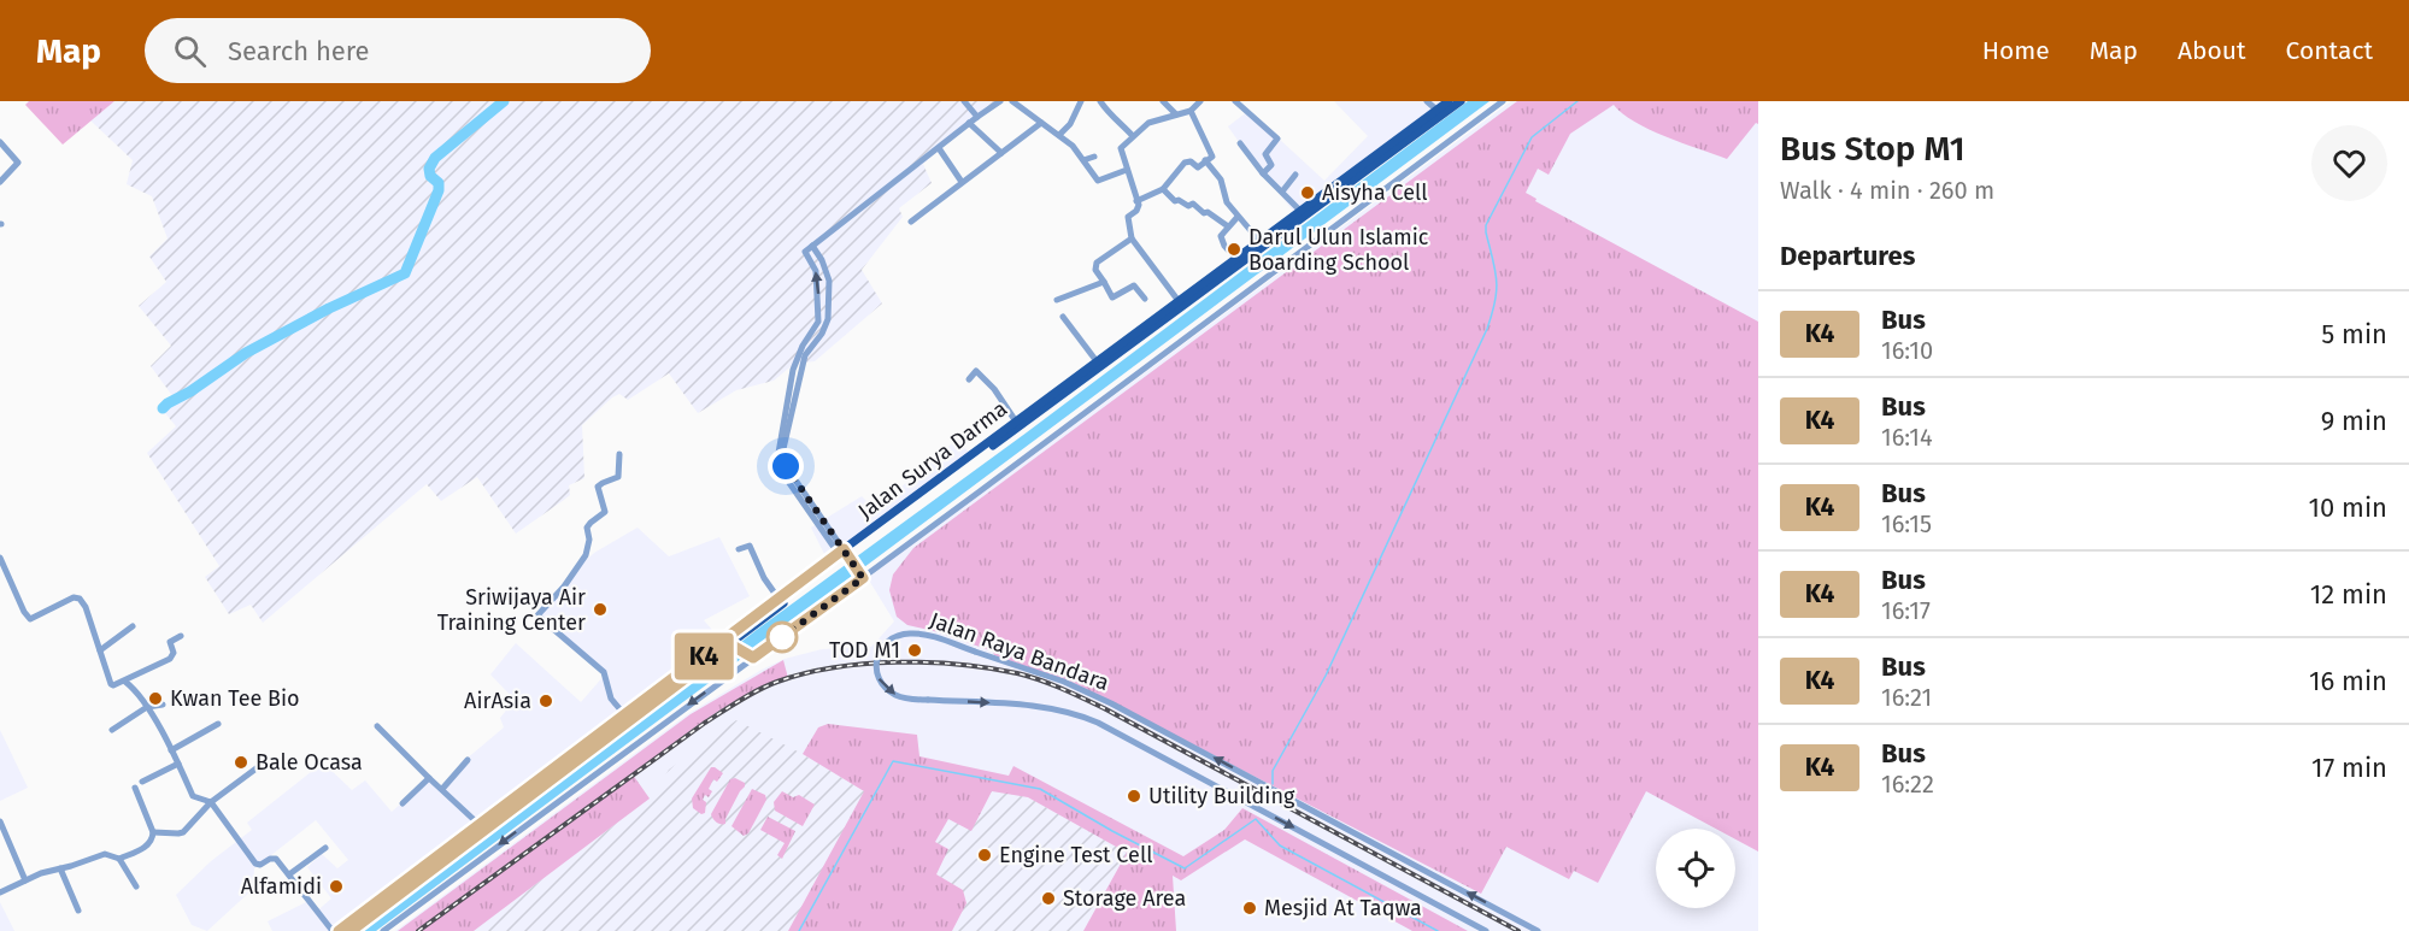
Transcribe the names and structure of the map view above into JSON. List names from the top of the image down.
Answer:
{
  "streets": {
    "main road": ["Jalan Surya Darma"],
    "street": ["Jalan Raya Bandara"]
  },
  "places": [
    "Aisyha Cell",
    "Darul Ulun Islamic Boarding School",
    "Sriwijaya Air Training Center",
    "TOD M1",
    "Kwan Tee Bio",
    "AirAsia",
    "Bale Ocasa",
    "Utility Building",
    "Engine Test Cell",
    "Alfamidi",
    "Storage Area",
    "Mesjid At Taqwa"
  ],
  "lines": ["bus line K4"],
  "page": {
    "header": "Map",
    "search": "Search here",
    "nav": [
      "Home",
      "Map",
      "About",
      "Contact"
    ],
    "on_map": "K4",
    "heading": [
      ["Bus Stop M1", "Walk · 4 min · 260 m"],
      "Departures"
    ],
    "list": [
      {
        "mark": "K4",
        "name": "Bus",
        "note": "16:10",
        "value": "5 min"
      },
      {
        "mark": "K4",
        "name": "Bus",
        "note": "16:14",
        "value": "9 min"
      },
      {
        "mark": "K4",
        "name": "Bus",
        "note": "16:15",
        "value": "10 min"
      },
      {
        "mark": "K4",
        "name": "Bus",
        "note": "16:17",
        "value": "12 min"
      },
      {
        "mark": "K4",
        "name": "Bus",
        "note": "16:21",
        "value": "16 min"
      },
      {
        "mark": "K4",
        "name": "Bus",
        "note": "16:22",
        "value": "17 min"
      }
    ]
  }
}
